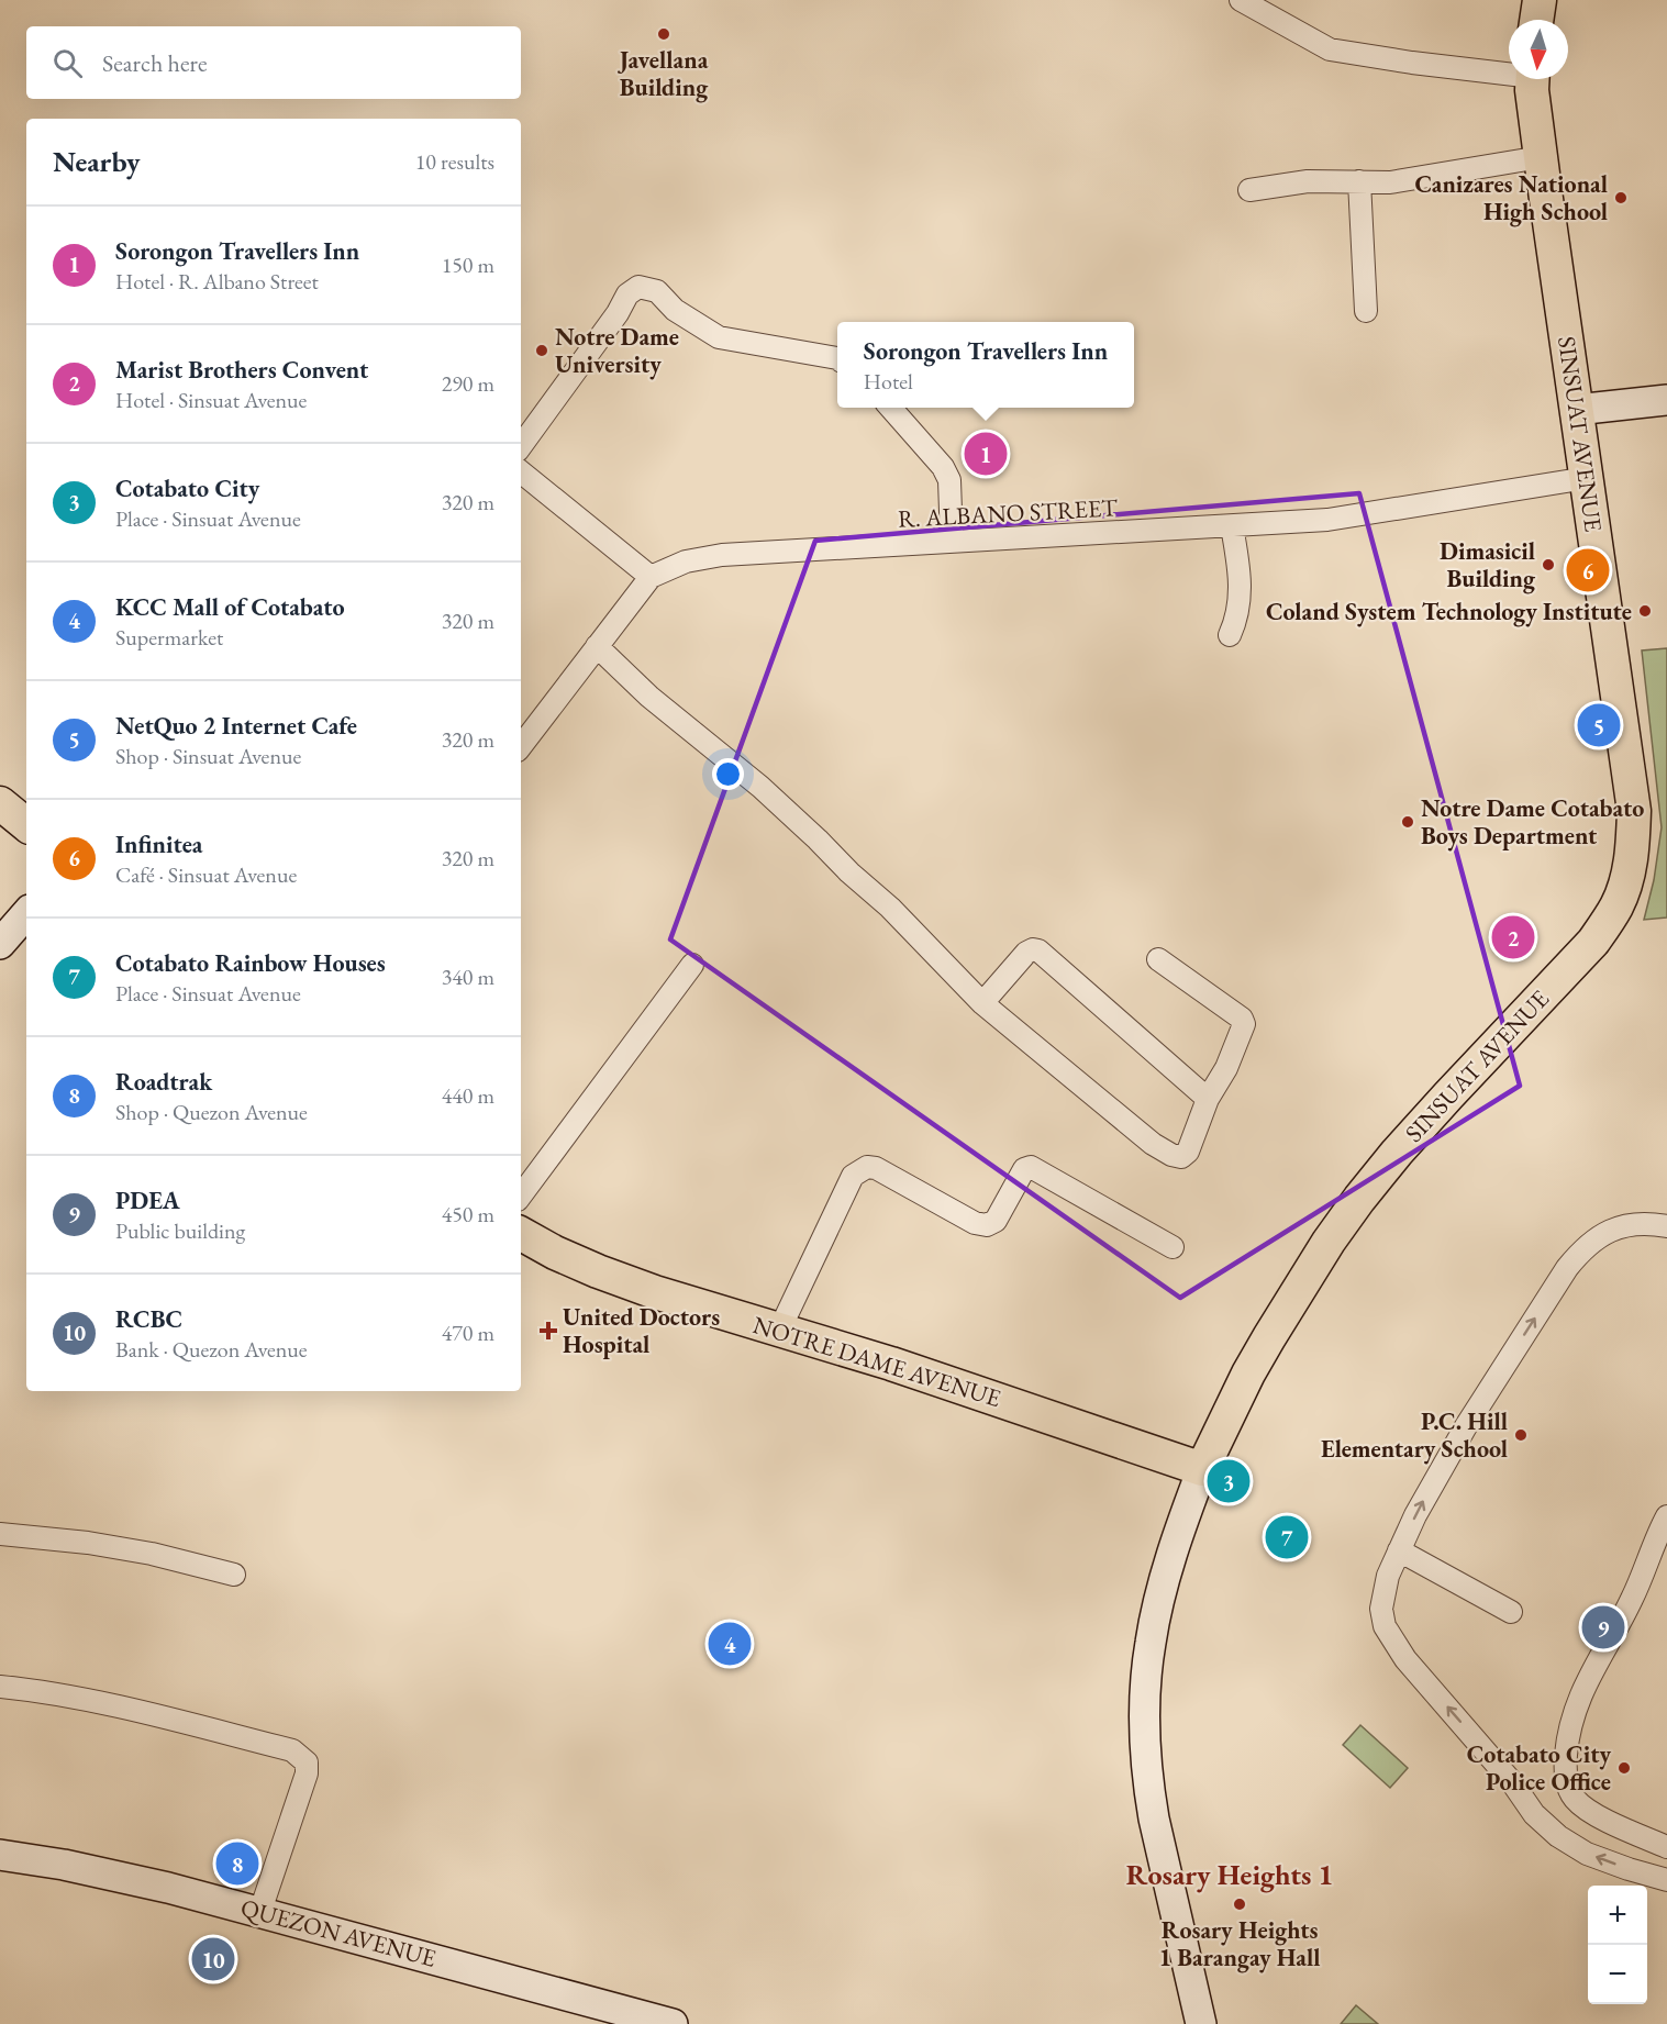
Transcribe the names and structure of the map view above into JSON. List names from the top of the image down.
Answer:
{
  "streets": {
    "main road": ["SINSUAT AVENUE", "NOTRE DAME AVENUE", "QUEZON AVENUE"],
    "street": ["R. ALBANO STREET"]
  },
  "crossings": [
    ["SINSUAT AVENUE", "R. ALBANO STREET"],
    ["SINSUAT AVENUE", "NOTRE DAME AVENUE"]
  ],
  "districts": ["Rosary Heights 1"],
  "places": {
    "other": [
      "Javellana Building",
      "Canizares National High School",
      "Notre Dame University",
      "Dimasicil Building",
      "Coland System Technology Institute",
      "Notre Dame Cotabato Boys Department",
      "P.C. Hill Elementary School",
      "Cotabato City Police Office",
      "Rosary Heights 1 Barangay Hall"
    ],
    "health": ["United Doctors Hospital"]
  },
  "north": "bottom",
  "page": {
    "search": "Search here",
    "heading": ["Nearby", "10 results"],
    "list": [
      {
        "mark": "1",
        "name": "Sorongon Travellers Inn",
        "note": "Hotel · R. Albano Street",
        "value": "150 m"
      },
      {
        "mark": "2",
        "name": "Marist Brothers Convent",
        "note": "Hotel · Sinsuat Avenue",
        "value": "290 m"
      },
      {
        "mark": "3",
        "name": "Cotabato City",
        "note": "Place · Sinsuat Avenue",
        "value": "320 m"
      },
      {
        "mark": "4",
        "name": "KCC Mall of Cotabato",
        "note": "Supermarket",
        "value": "320 m"
      },
      {
        "mark": "5",
        "name": "NetQuo 2 Internet Cafe",
        "note": "Shop · Sinsuat Avenue",
        "value": "320 m"
      },
      {
        "mark": "6",
        "name": "Infinitea",
        "note": "Café · Sinsuat Avenue",
        "value": "320 m"
      },
      {
        "mark": "7",
        "name": "Cotabato Rainbow Houses",
        "note": "Place · Sinsuat Avenue",
        "value": "340 m"
      },
      {
        "mark": "8",
        "name": "Roadtrak",
        "note": "Shop · Quezon Avenue",
        "value": "440 m"
      },
      {
        "mark": "9",
        "name": "PDEA",
        "note": "Public building",
        "value": "450 m"
      },
      {
        "mark": "10",
        "name": "RCBC",
        "note": "Bank · Quezon Avenue",
        "value": "470 m"
      }
    ],
    "popup": ["Sorongon Travellers Inn", "Hotel"],
    "pins": [
      "1",
      "6",
      "5",
      "2",
      "3",
      "7",
      "9",
      "4",
      "8",
      "10"
    ],
    "map_buttons": ["+", "−"]
  }
}
